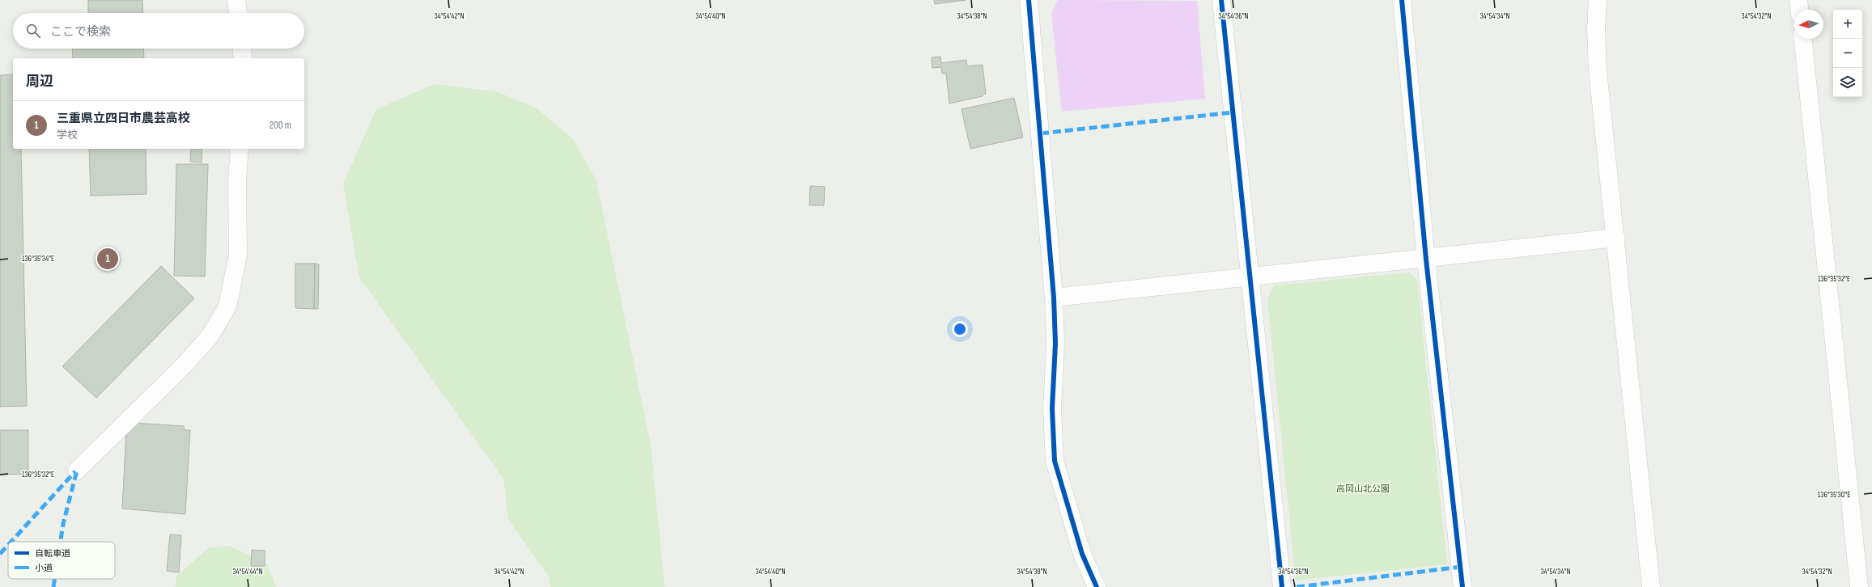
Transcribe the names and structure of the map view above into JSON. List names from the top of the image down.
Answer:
{
  "parks": ["高岡山北公園"],
  "legend": ["自転車道", "小道"],
  "north": "left",
  "page": {
    "map_buttons": ["+", "−"],
    "search": "ここで検索",
    "heading": "周辺",
    "list": [
      {
        "mark": "1",
        "name": "三重県立四日市農芸高校",
        "note": "学校",
        "value": "200 m"
      }
    ],
    "pins": "1"
  },
  "coordinates": [
    "34°54'42\"N",
    "34°54'40\"N",
    "34°54'38\"N",
    "34°54'36\"N",
    "34°54'34\"N",
    "34°54'32\"N",
    "136°35'34\"E",
    "136°35'32\"E",
    "136°35'30\"E",
    "34°54'44\"N"
  ]
}
